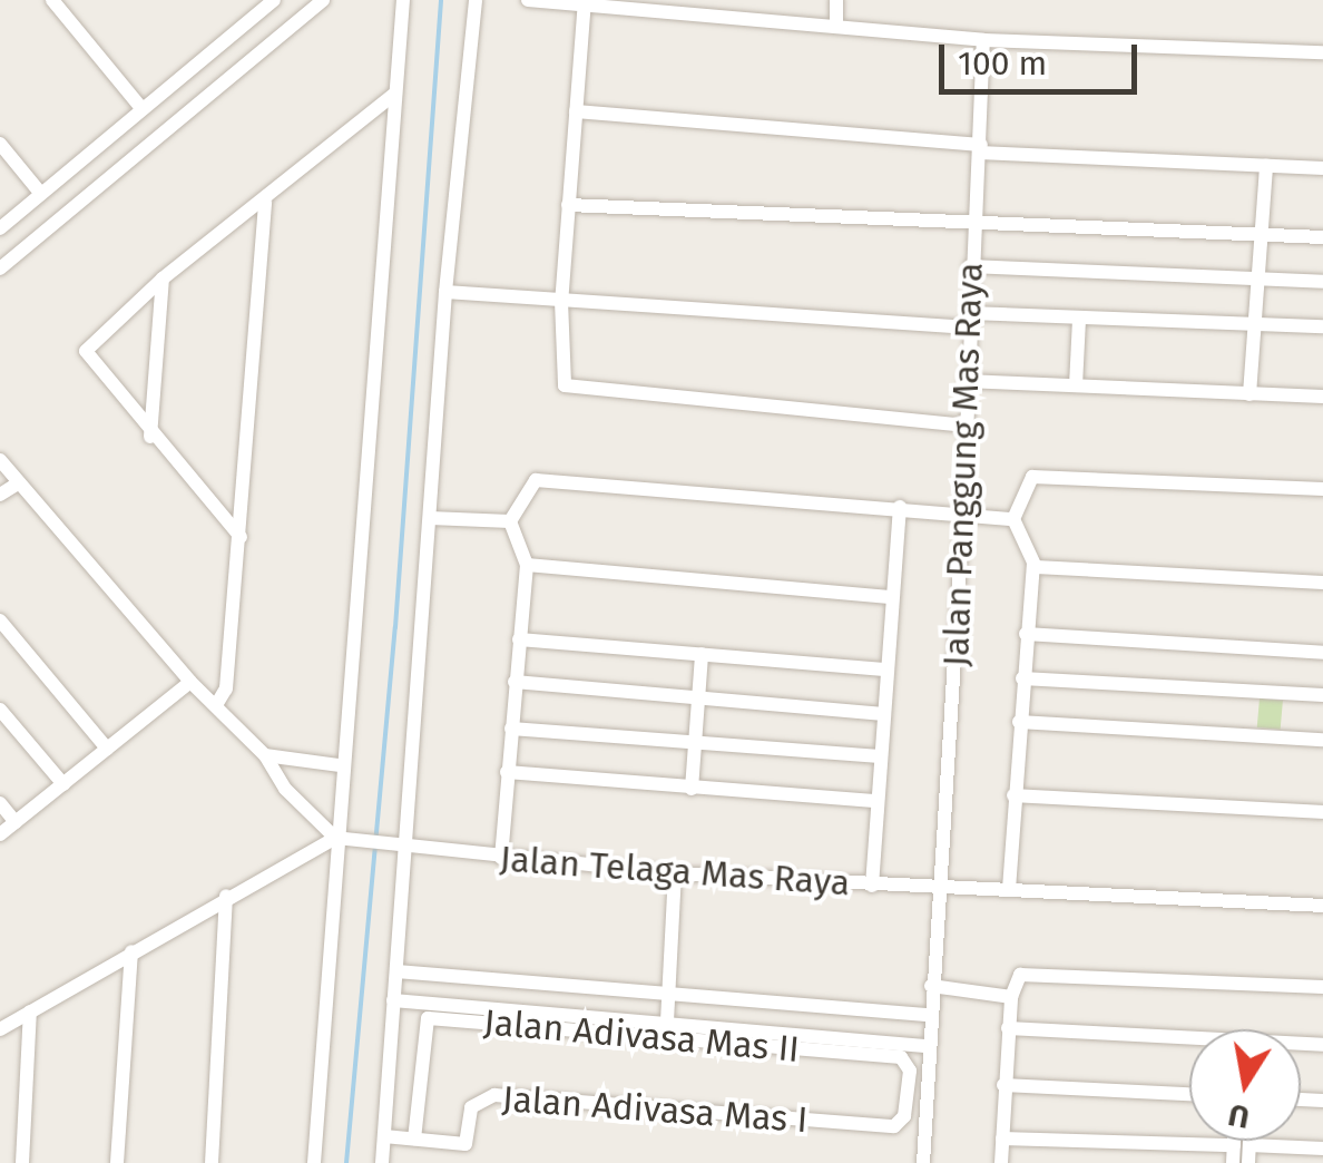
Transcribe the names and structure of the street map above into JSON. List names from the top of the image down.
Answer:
{
  "streets": {
    "street": [
      "Jalan Panggung Mas Raya",
      "Jalan Telaga Mas Raya",
      "Jalan Adivasa Mas II",
      "Jalan Adivasa Mas I"
    ]
  },
  "crossings": [
    ["Jalan Panggung Mas Raya", "Jalan Telaga Mas Raya"],
    ["Jalan Adivasa Mas II", "Jalan Adivasa Mas I"]
  ],
  "scale_bar": "100 m",
  "north": "bottom"
}
